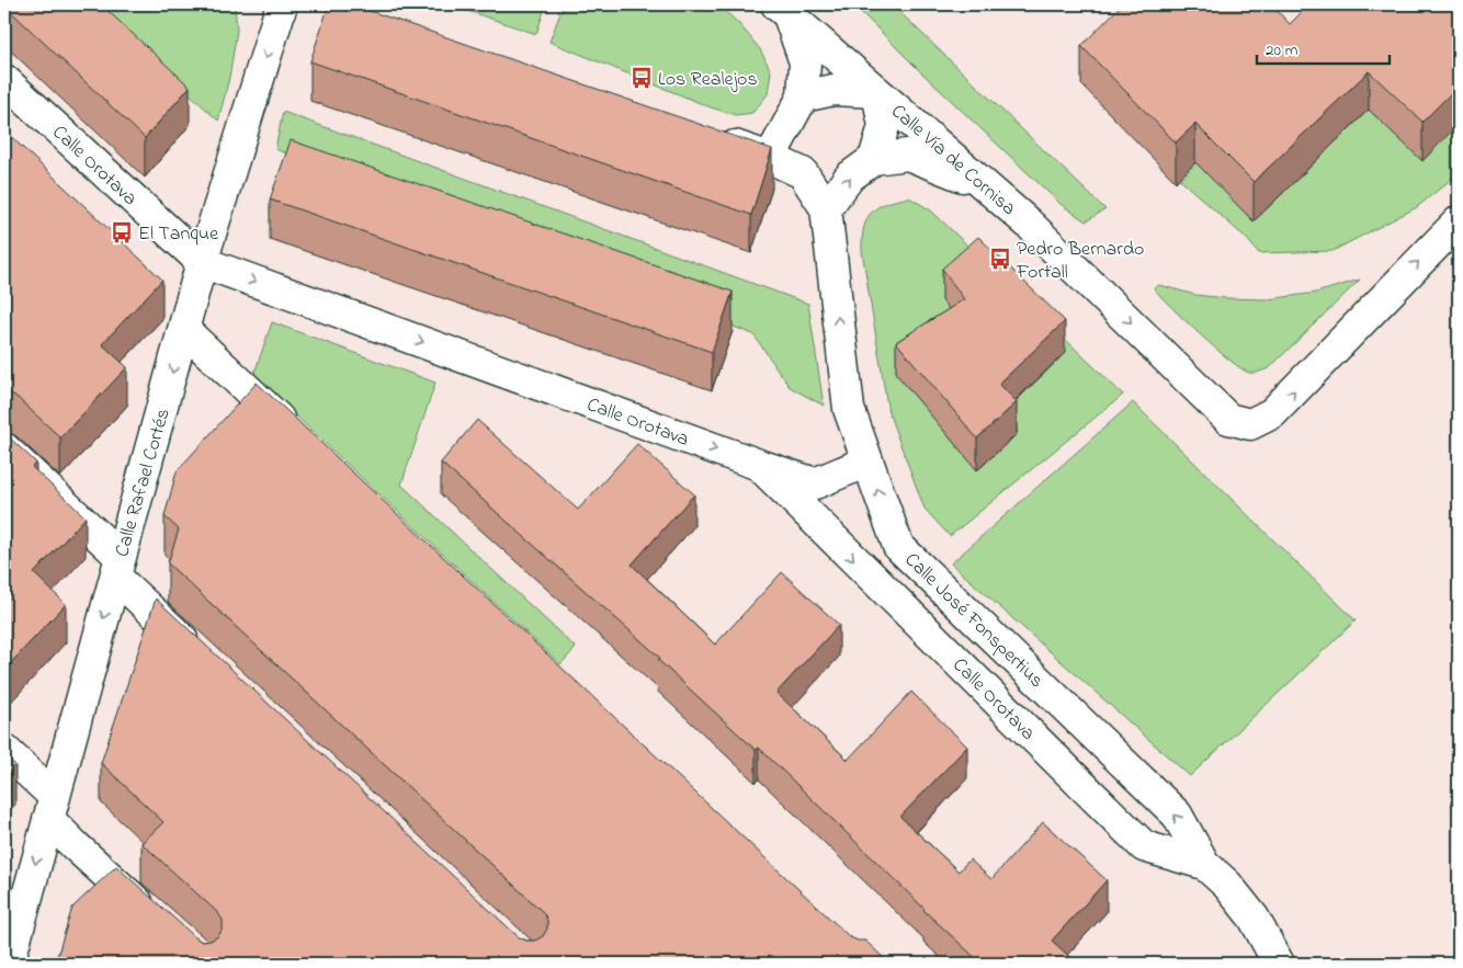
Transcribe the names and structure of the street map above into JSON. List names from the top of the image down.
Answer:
{
  "streets": {
    "street": [
      "Calle Vía de Cornisa",
      "Calle Orotava",
      "Calle Rafael Cortés",
      "Calle José Fonspertius"
    ]
  },
  "crossings": [
    ["Calle Orotava", "Calle Rafael Cortés"],
    ["Calle Orotava", "Calle José Fonspertius"]
  ],
  "one_way": ["Calle Orotava", "Calle Rafael Cortés", "Calle José Fonspertius"],
  "places": {
    "bus stop": ["Los Realejos", "El Tanque", "Pedro Bernardo Fortall"]
  },
  "scale_bar": "20 m"
}
